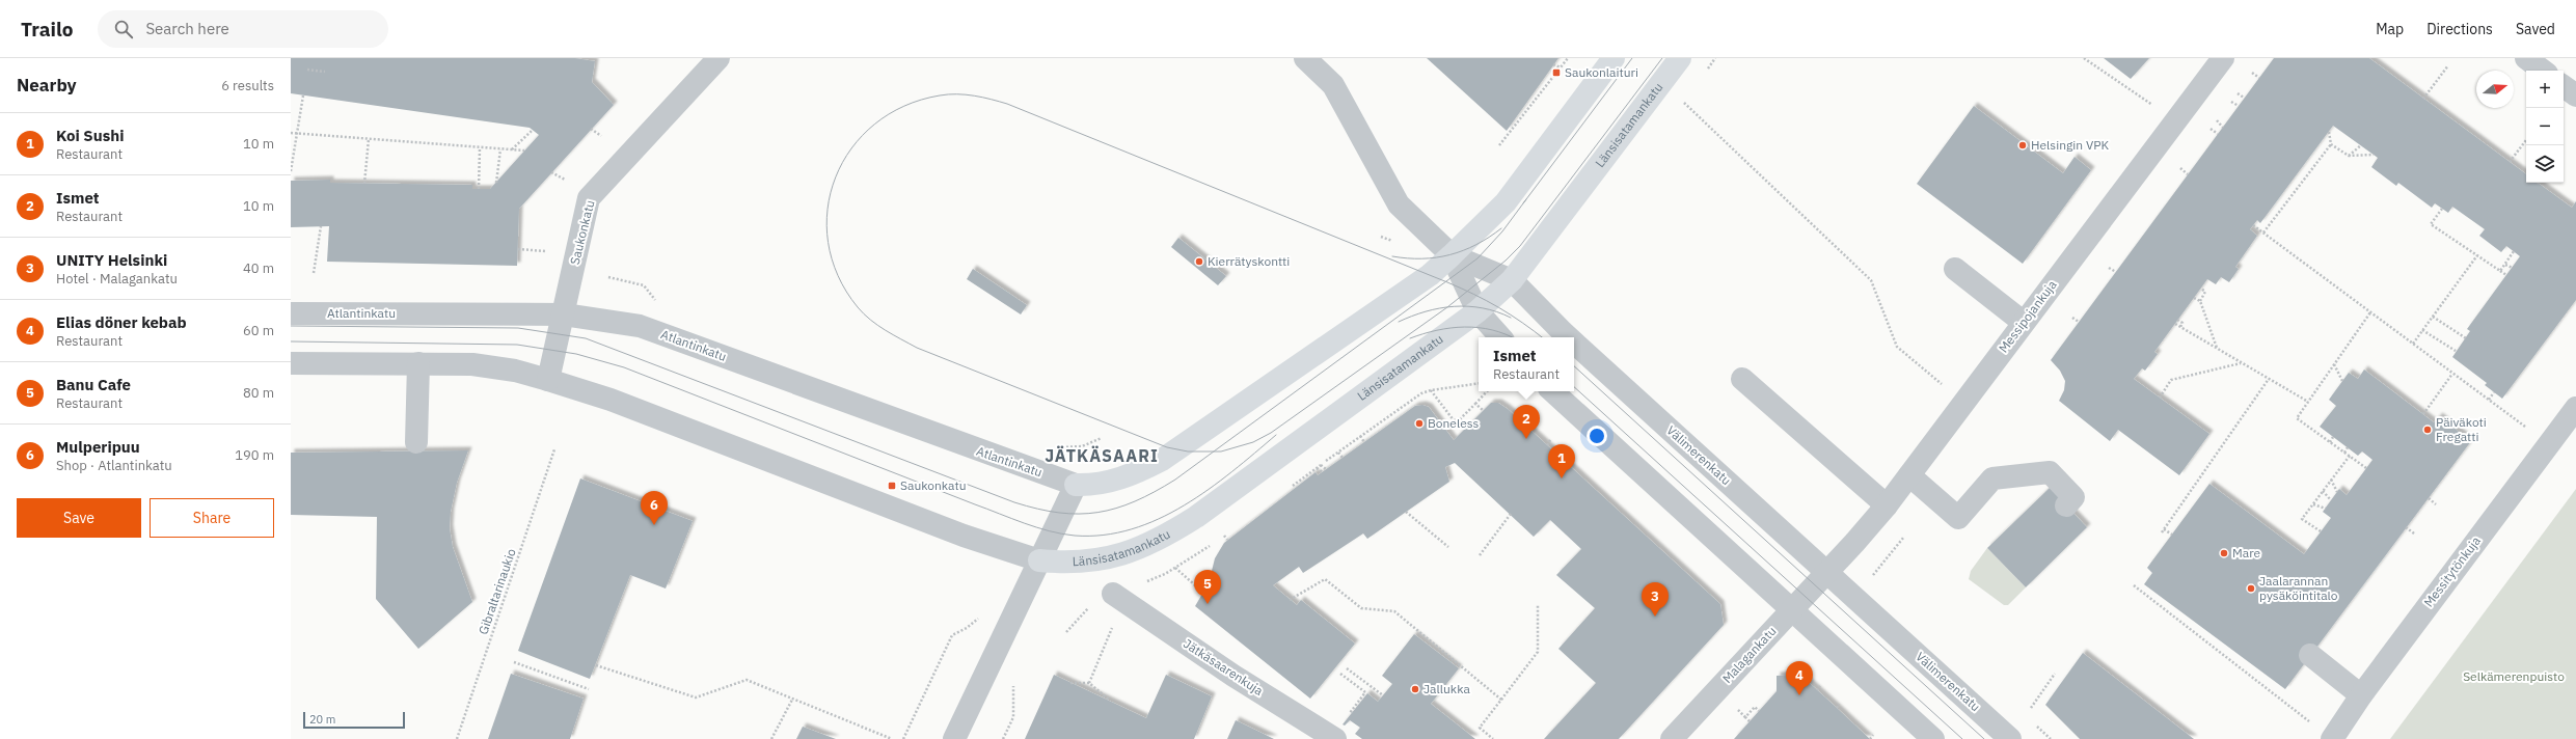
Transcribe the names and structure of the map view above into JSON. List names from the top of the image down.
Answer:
{
  "streets": {
    "main road": ["Länsisatamankatu"],
    "street": [
      "Saukonkatu",
      "Atlantinkatu",
      "Messipojankuja",
      "Välimerenkatu",
      "Messitytönkuja",
      "Malagankatu",
      "Jätkäsaarenkuja"
    ],
    "path": ["Gibraltarinaukio"]
  },
  "crossings": [
    ["Länsisatamankatu", "Välimerenkatu"],
    ["Saukonkatu", "Atlantinkatu"],
    ["Messipojankuja", "Välimerenkatu"],
    ["Messipojankuja", "Malagankatu"],
    ["Välimerenkatu", "Malagankatu"]
  ],
  "districts": ["JÄTKÄSAARI"],
  "parks": ["Selkämerenpuisto"],
  "places": {
    "transit": ["Saukonlaituri", "Saukonkatu"],
    "other": [
      "Helsingin VPK",
      "Kierrätyskontti",
      "Boneless",
      "Päiväkoti Fregatti",
      "Mare",
      "Jaalarannan pysäköintitalo",
      "Jallukka"
    ]
  },
  "scale_bar": "20 m",
  "north": "right",
  "page": {
    "header": "Trailo",
    "search": "Search here",
    "nav": ["Map", "Directions", "Saved"],
    "heading": ["Nearby", "6 results"],
    "map_buttons": ["+", "−"],
    "list": [
      {
        "mark": "1",
        "name": "Koi Sushi",
        "note": "Restaurant",
        "value": "10 m"
      },
      {
        "mark": "2",
        "name": "Ismet",
        "note": "Restaurant",
        "value": "10 m"
      },
      {
        "mark": "3",
        "name": "UNITY Helsinki",
        "note": "Hotel · Malagankatu",
        "value": "40 m"
      },
      {
        "mark": "4",
        "name": "Elias döner kebab",
        "note": "Restaurant",
        "value": "60 m"
      },
      {
        "mark": "5",
        "name": "Banu Cafe",
        "note": "Restaurant",
        "value": "80 m"
      },
      {
        "mark": "6",
        "name": "Mulperipuu",
        "note": "Shop · Atlantinkatu",
        "value": "190 m"
      }
    ],
    "popup": ["Ismet", "Restaurant"],
    "pins": [
      "2",
      "1",
      "6",
      "5",
      "3",
      "4"
    ],
    "buttons": ["Save", "Share"],
    "scale": "20 m"
  }
}
